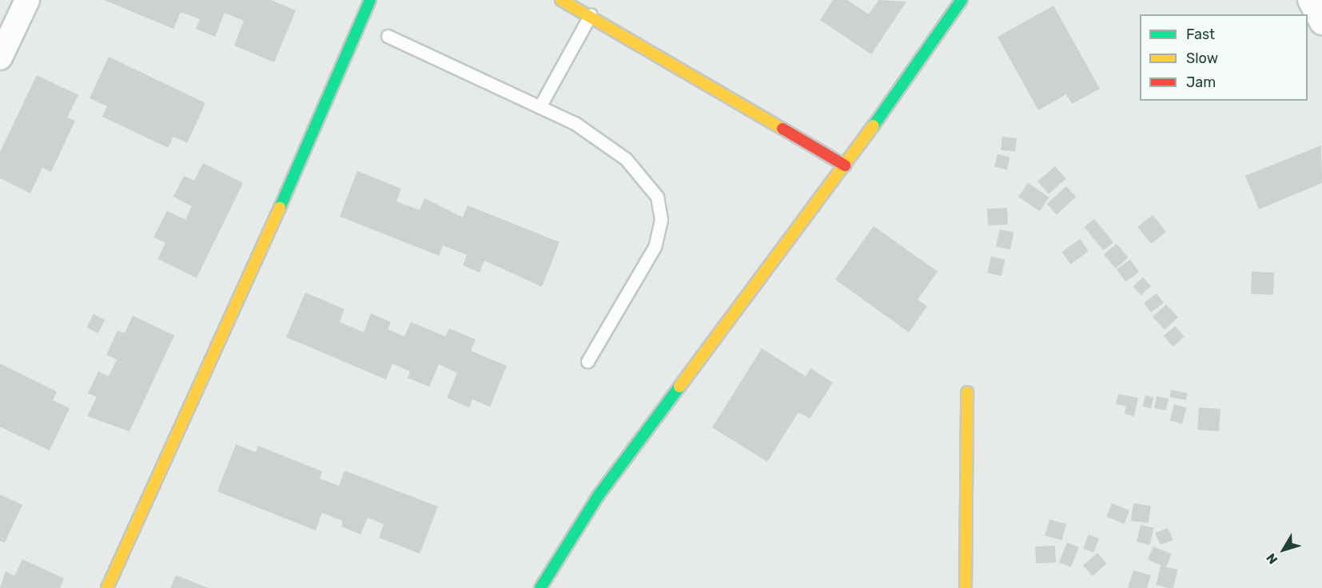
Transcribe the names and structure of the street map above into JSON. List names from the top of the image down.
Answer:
{
  "legend": ["Fast", "Slow", "Jam"],
  "north": "bottom left"
}
